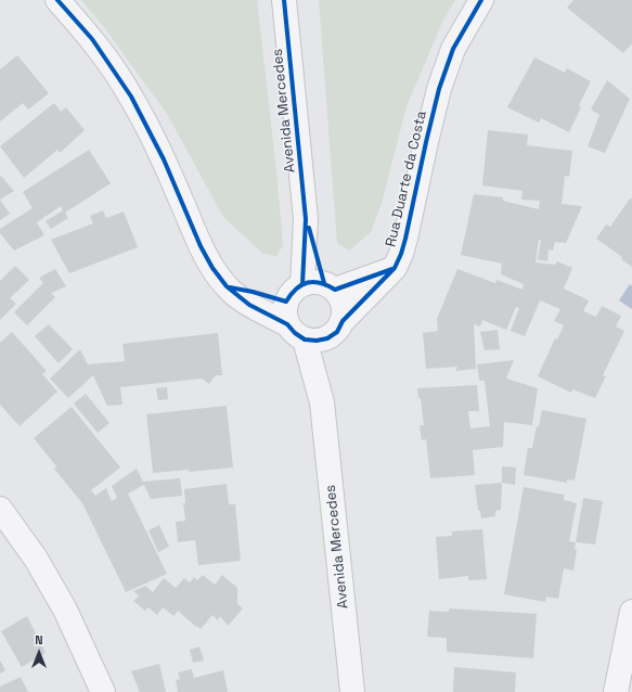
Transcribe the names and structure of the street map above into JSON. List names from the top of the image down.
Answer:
{
  "streets": {
    "street": ["Avenida Mercedes", "Rua Duarte da Costa"]
  },
  "crossings": [
    ["Avenida Mercedes", "Rua Duarte da Costa"]
  ],
  "north": "top"
}
